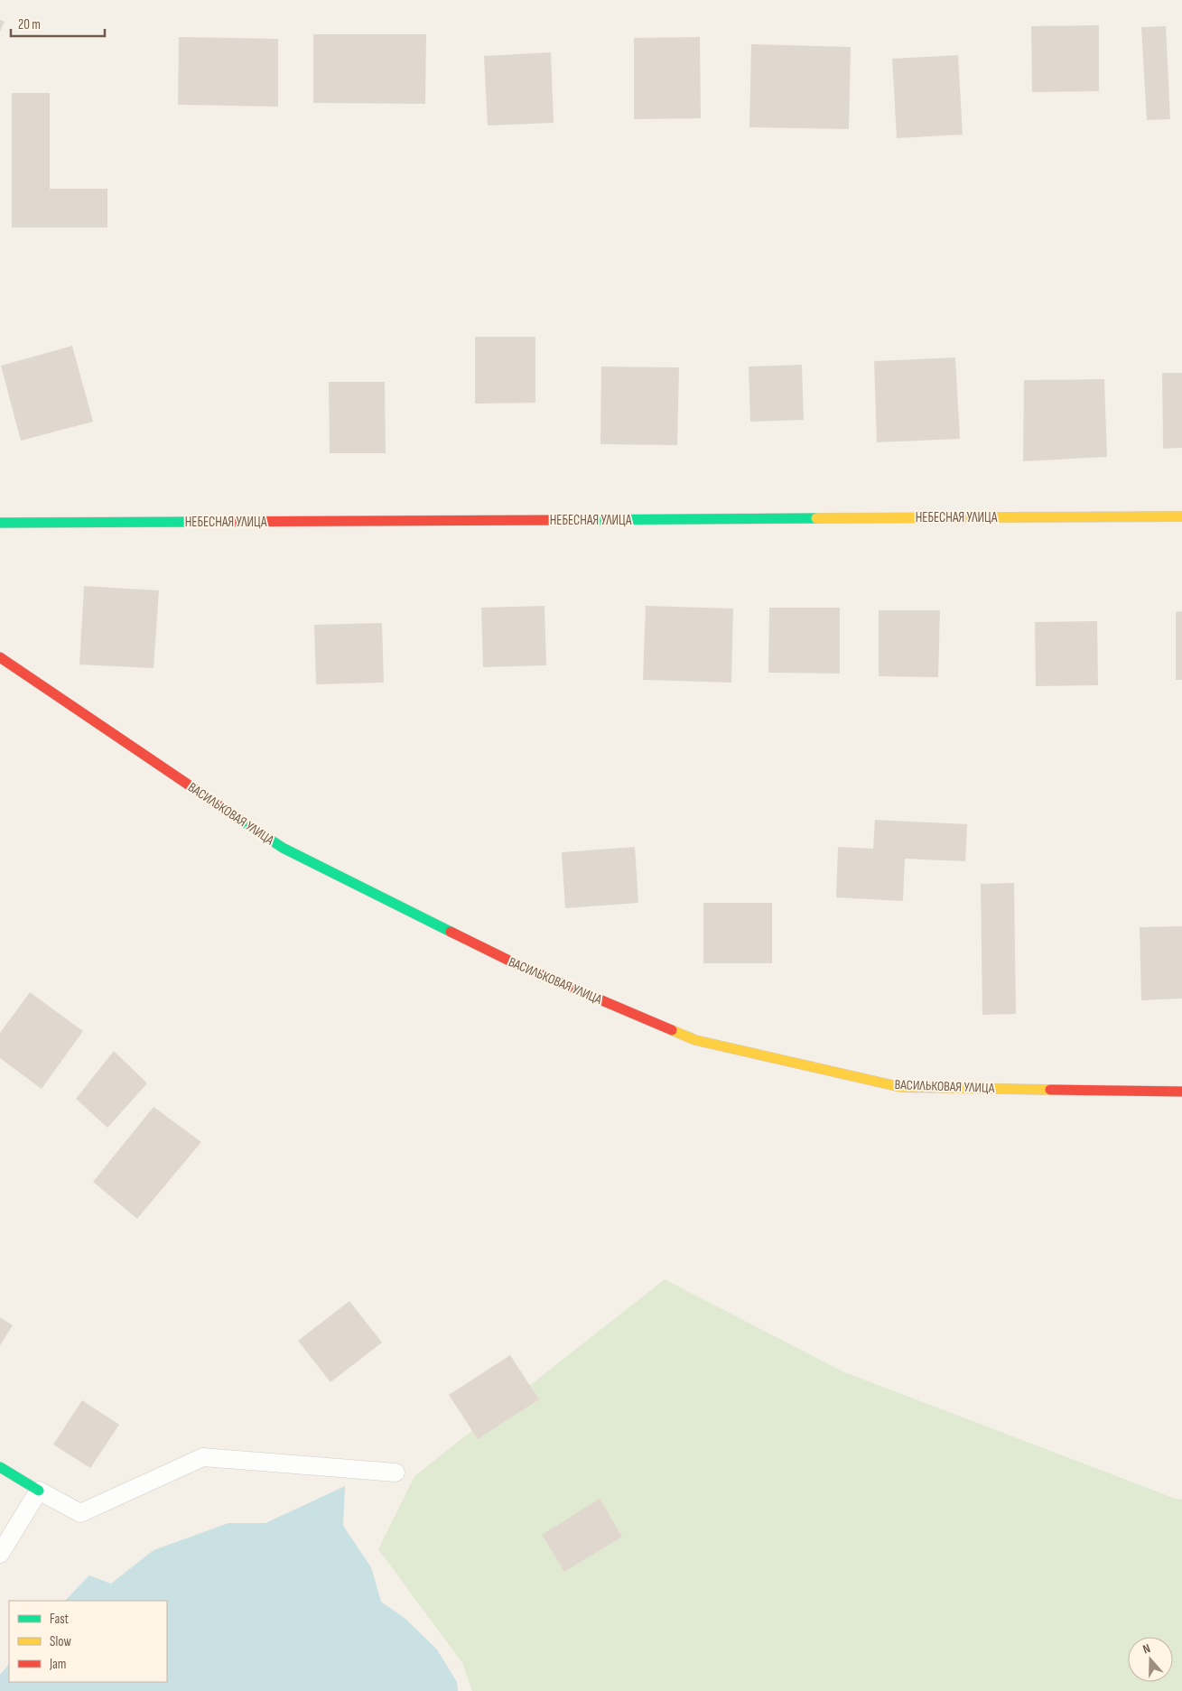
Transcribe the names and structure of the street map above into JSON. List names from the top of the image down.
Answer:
{
  "streets": {
    "street": ["НЕБЕСНАЯ УЛИЦА", "ВАСИЛЬКОВАЯ УЛИЦА"]
  },
  "legend": ["Fast", "Slow", "Jam"],
  "scale_bar": "20 m",
  "north": "top"
}
